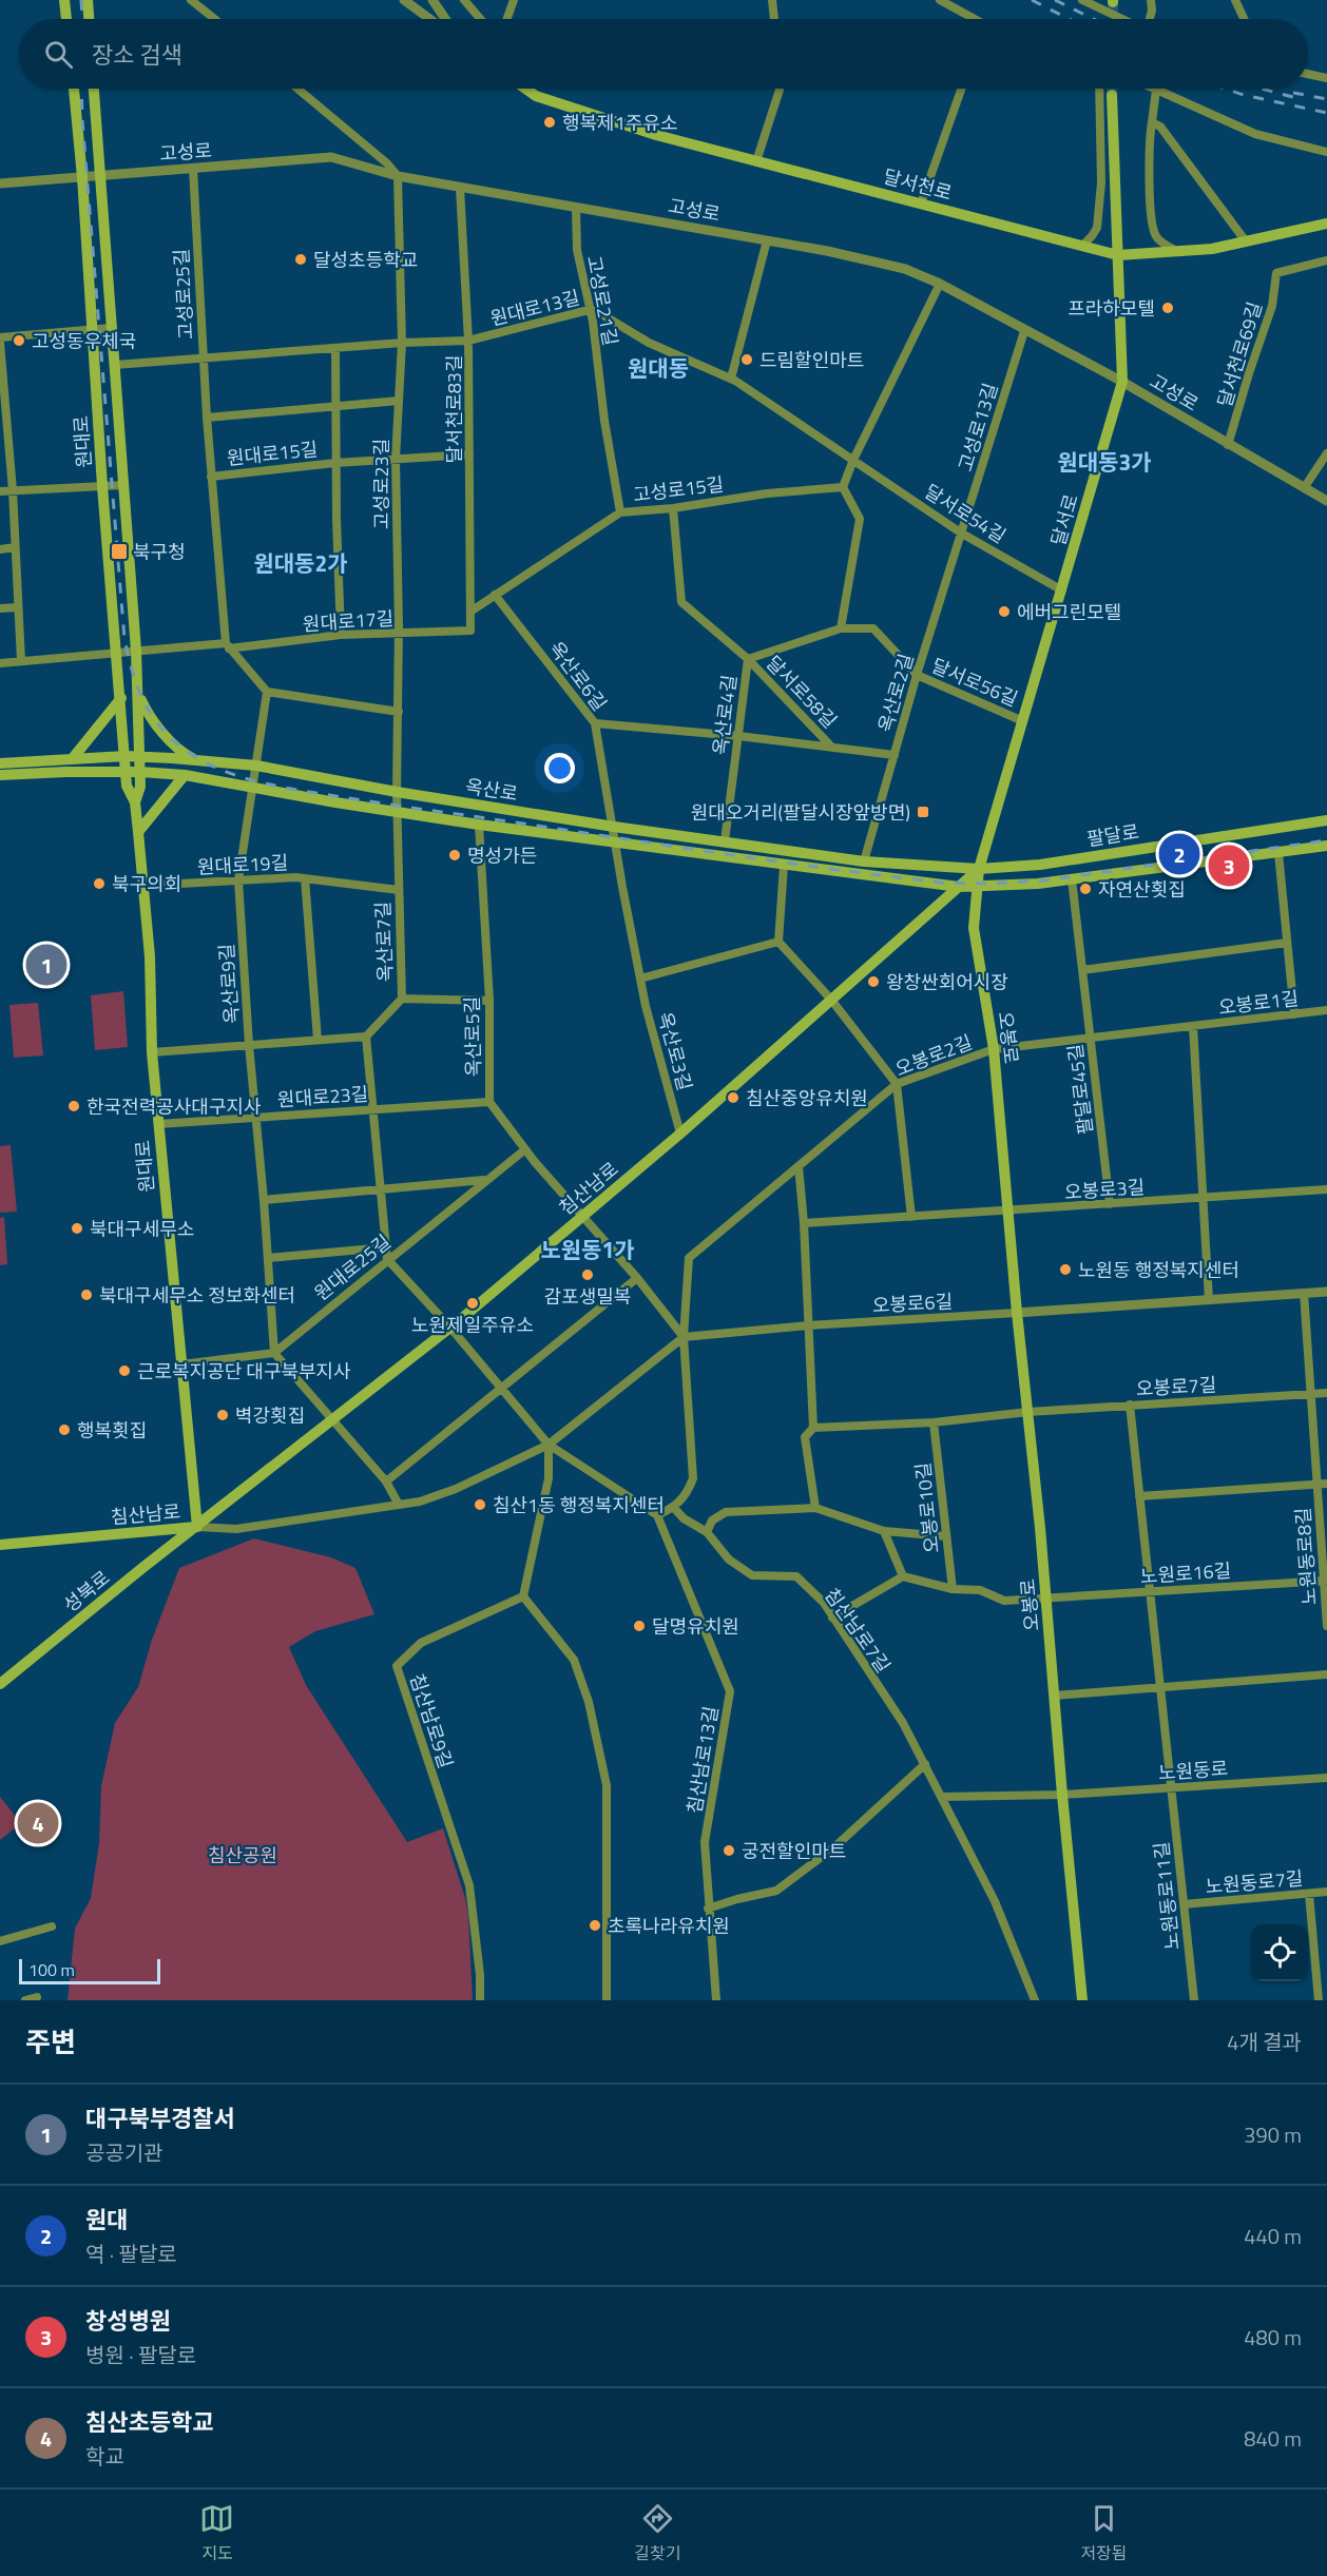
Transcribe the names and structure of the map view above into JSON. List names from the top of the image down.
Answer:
{
  "streets": {
    "main road": [
      "달서천로",
      "원대로",
      "달서로",
      "옥산로",
      "팔달로",
      "오봉로",
      "침산남로",
      "성북로"
    ],
    "street": [
      "고성로",
      "고성로25길",
      "고성로21길",
      "원대로13길",
      "달서천로69길",
      "달서천로83길",
      "고성로13길",
      "원대로15길",
      "고성로23길",
      "고성로15길",
      "달서로54길",
      "원대로17길",
      "옥산로6길",
      "달서로56길",
      "달서로58길",
      "옥산로2길",
      "옥산로4길",
      "원대로19길",
      "옥산로7길",
      "옥산로9길",
      "오봉로1길",
      "옥산로5길",
      "옥산로3길",
      "오봉로2길",
      "팔달로45길",
      "원대로23길",
      "오봉로3길",
      "원대로25길",
      "오봉로6길",
      "오봉로7길",
      "오봉로10길",
      "노원동로8길",
      "노원로16길",
      "침산남로7길",
      "침산남로9길",
      "침산남로13길",
      "노원동로",
      "노원동로7길",
      "노원동로11길"
    ]
  },
  "crossings": [
    ["고성로", "고성로25길"],
    ["고성로", "고성로21길"],
    ["고성로", "달서천로69길"],
    ["고성로", "달서천로83길"],
    ["고성로", "고성로13길"],
    ["고성로", "원대로"],
    ["고성로", "고성로23길"],
    ["고성로", "달서로"],
    ["달서천로", "달서로"],
    ["고성로25길", "원대로13길"],
    ["고성로25길", "원대로15길"],
    ["고성로25길", "원대로17길"],
    ["고성로21길", "원대로13길"],
    ["고성로21길", "고성로15길"],
    ["원대로13길", "달서천로83길"],
    ["원대로13길", "원대로"],
    ["원대로13길", "고성로23길"],
    ["원대로13길", "달서로54길"],
    ["달서천로83길", "원대로15길"],
    ["달서천로83길", "고성로15길"],
    ["달서천로83길", "원대로17길"],
    ["고성로13길", "달서로54길"],
    ["고성로13길", "옥산로2길"],
    ["원대로", "옥산로"],
    ["원대로", "원대로19길"],
    ["원대로", "원대로23길"],
    ["원대로", "침산남로"],
    ["원대로", "성북로"],
    ["원대로15길", "고성로23길"],
    ["원대로15길", "원대로17길"],
    ["고성로23길", "원대로17길"],
    ["고성로23길", "옥산로"],
    ["고성로23길", "옥산로7길"],
    ["고성로15길", "옥산로6길"],
    ["고성로15길", "달서로56길"],
    ["고성로15길", "달서로58길"],
    ["고성로15길", "옥산로4길"],
    ["달서로54길", "달서로"],
    ["달서로54길", "옥산로2길"],
    ["달서로", "달서로56길"],
    ["달서로", "옥산로"],
    ["달서로", "팔달로"],
    ["달서로", "오봉로"],
    ["달서로", "침산남로"],
    ["옥산로6길", "달서로58길"],
    ["옥산로6길", "옥산로"],
    ["옥산로6길", "옥산로3길"],
    ["달서로56길", "달서로58길"],
    ["달서로56길", "옥산로2길"],
    ["달서로56길", "옥산로4길"],
    ["달서로58길", "옥산로2길"],
    ["달서로58길", "옥산로4길"],
    ["옥산로2길", "옥산로"],
    ["옥산로4길", "옥산로"],
    ["옥산로", "팔달로"],
    ["옥산로", "옥산로7길"],
    ["옥산로", "옥산로9길"],
    ["옥산로", "오봉로"],
    ["옥산로", "옥산로3길"],
    ["옥산로", "침산남로"],
    ["팔달로", "오봉로"],
    ["팔달로", "침산남로"],
    ["원대로19길", "옥산로7길"],
    ["원대로19길", "옥산로9길"],
    ["옥산로9길", "원대로23길"],
    ["옥산로9길", "원대로25길"],
    ["오봉로1길", "오봉로"],
    ["오봉로1길", "오봉로2길"],
    ["오봉로1길", "팔달로45길"],
    ["오봉로1길", "오봉로3길"],
    ["옥산로5길", "원대로23길"],
    ["옥산로5길", "침산남로"],
    ["옥산로5길", "원대로25길"],
    ["오봉로", "오봉로2길"],
    ["오봉로", "침산남로"],
    ["오봉로", "오봉로3길"],
    ["오봉로", "오봉로6길"],
    ["오봉로", "오봉로7길"],
    ["오봉로", "오봉로10길"],
    ["오봉로", "노원로16길"],
    ["오봉로", "노원동로"],
    ["옥산로3길", "침산남로"],
    ["오봉로2길", "오봉로6길"],
    ["팔달로45길", "오봉로3길"],
    ["침산남로", "성북로"],
    ["오봉로7길", "노원동로8길"],
    ["오봉로7길", "노원동로11길"],
    ["오봉로10길", "노원로16길"],
    ["오봉로10길", "침산남로7길"],
    ["노원동로8길", "노원로16길"],
    ["노원동로8길", "노원동로11길"],
    ["노원로16길", "노원동로11길"],
    ["노원동로", "노원동로11길"],
    ["노원동로7길", "노원동로11길"]
  ],
  "districts": [
    "원대동",
    "원대동3가",
    "원대동2가",
    "노원동1가"
  ],
  "parks": ["침산공원"],
  "places": {
    "other": [
      "행복제1주유소",
      "달성초등학교",
      "프라하모텔",
      "고성동우체국",
      "드림할인마트",
      "에버그린모텔",
      "명성가든",
      "북구의회",
      "자연산횟집",
      "왕창싼회어시장",
      "침산중앙유치원",
      "한국전력공사대구지사",
      "북대구세무소",
      "노원동 행정복지센터",
      "감포생밀복",
      "북대구세무소 정보화센터",
      "노원제일주유소",
      "근로복지공단 대구북부지사",
      "벽강횟집",
      "행복횟집",
      "침산1동 행정복지센터",
      "달명유치원",
      "궁전할인마트",
      "초록나라유치원"
    ],
    "transit": ["북구청", "원대오거리(팔달시장앞방면)"]
  },
  "scale_bar": "100 m",
  "page": {
    "search": "장소 검색",
    "pins": [
      "2",
      "3",
      "1",
      "4"
    ],
    "scale": "100 m",
    "heading": ["주변", "4개 결과"],
    "list": [
      {
        "mark": "1",
        "name": "대구북부경찰서",
        "note": "공공기관",
        "value": "390 m"
      },
      {
        "mark": "2",
        "name": "원대",
        "note": "역 · 팔달로",
        "value": "440 m"
      },
      {
        "mark": "3",
        "name": "창성병원",
        "note": "병원 · 팔달로",
        "value": "480 m"
      },
      {
        "mark": "4",
        "name": "침산초등학교",
        "note": "학교",
        "value": "840 m"
      }
    ],
    "nav": ["지도", "길찾기", "저장됨"]
  }
}
